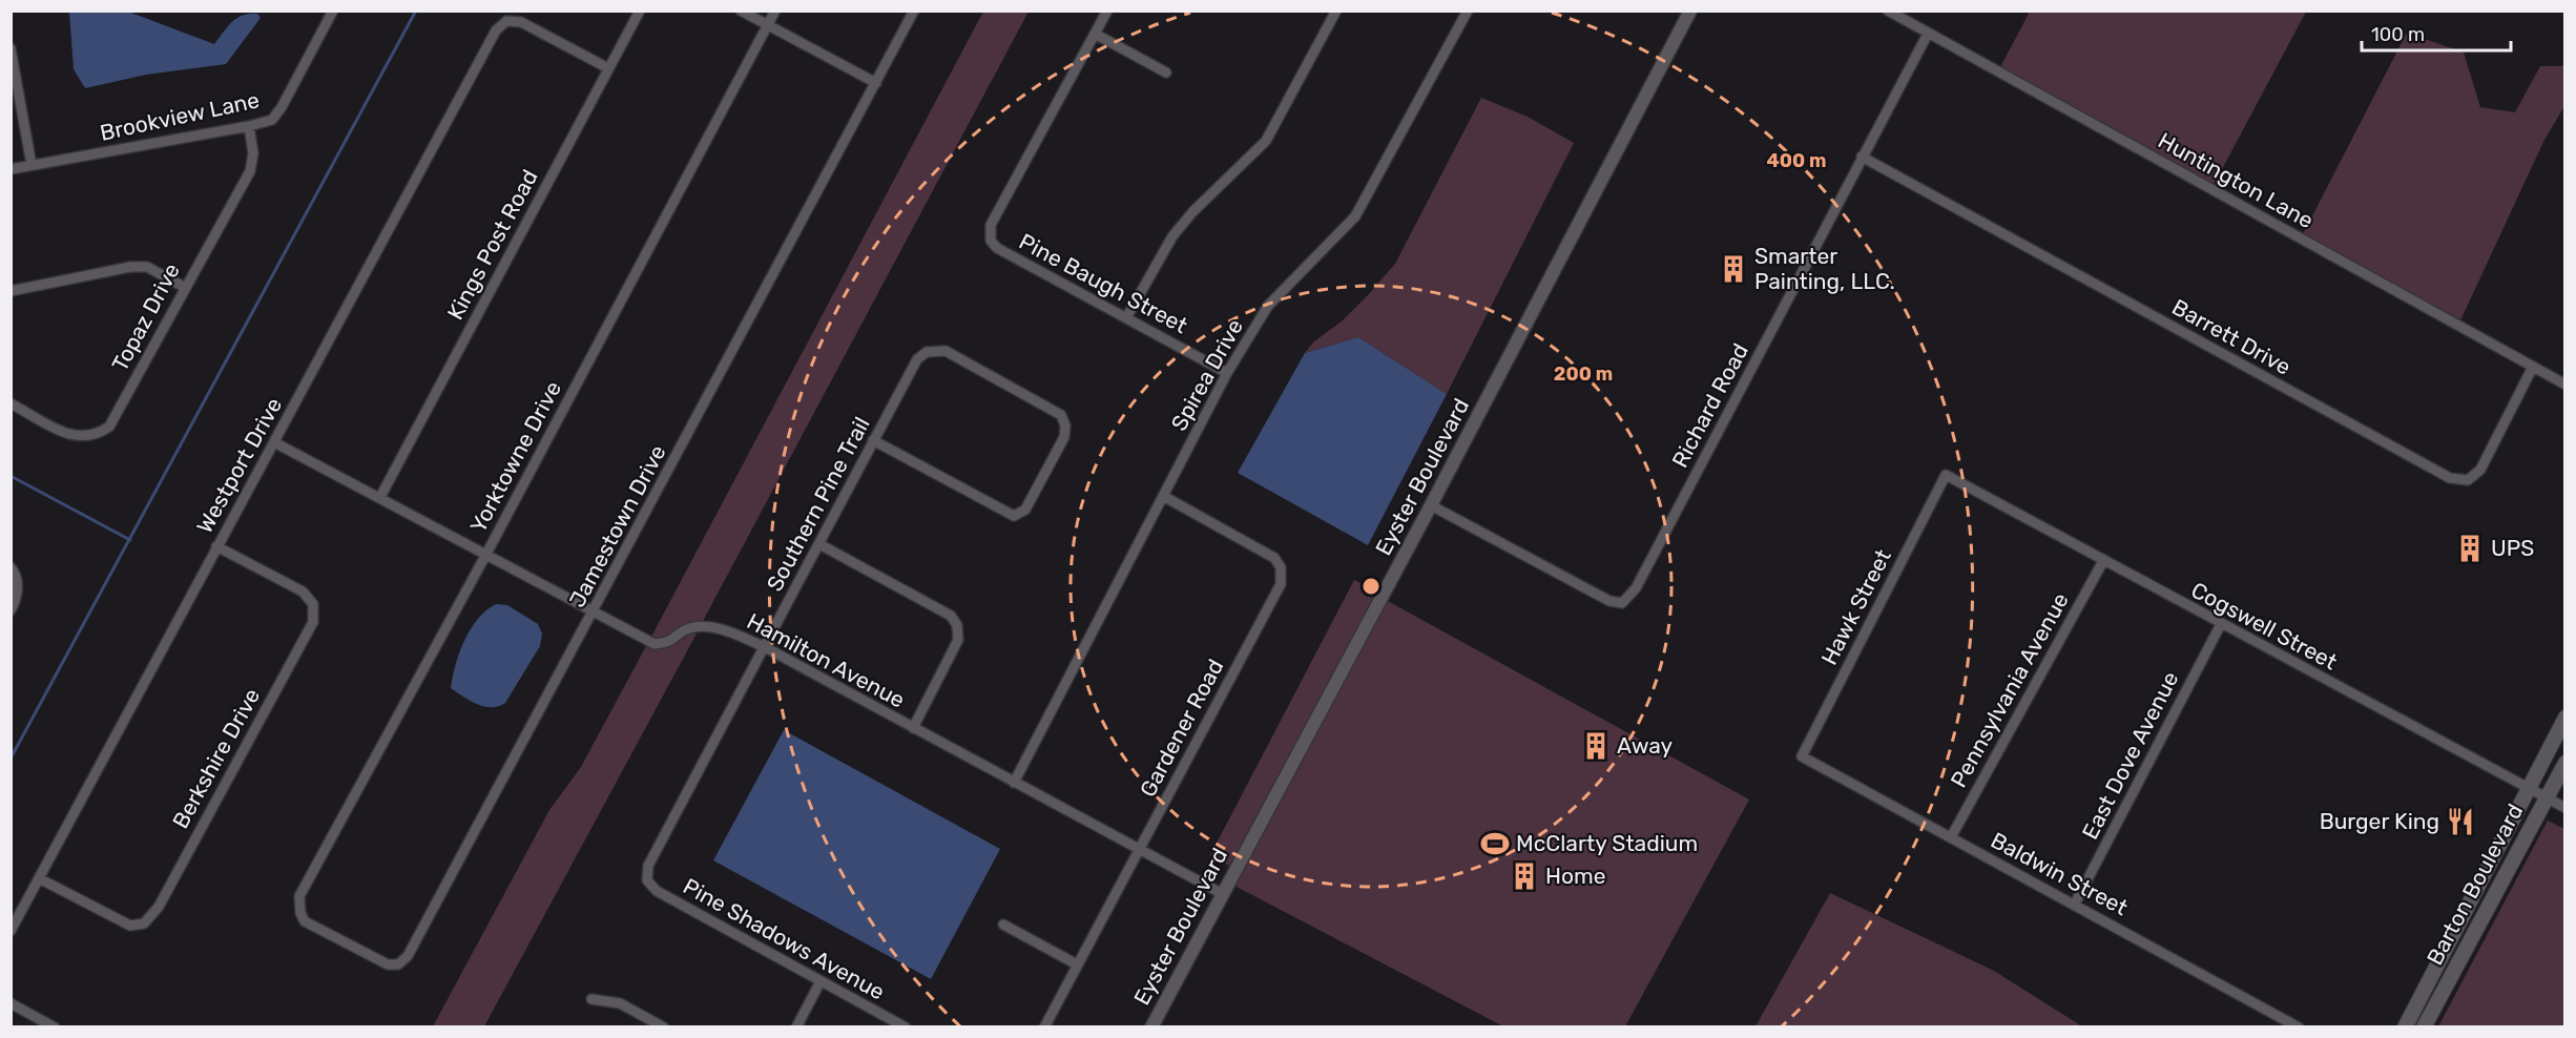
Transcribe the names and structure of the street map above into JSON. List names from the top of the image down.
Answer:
{
  "streets": {
    "main road": ["Barton Boulevard"],
    "street": [
      "Brookview Lane",
      "Huntington Lane",
      "Kings Post Road",
      "Pine Baugh Street",
      "Topaz Drive",
      "Barrett Drive",
      "Spirea Drive",
      "Richard Road",
      "Yorktowne Drive",
      "Westport Drive",
      "Eyster Boulevard",
      "Southern Pine Trail",
      "Jamestown Drive",
      "Hawk Street",
      "Cogswell Street",
      "Hamilton Avenue",
      "Pennsylvania Avenue",
      "Gardener Road",
      "East Dove Avenue",
      "Berkshire Drive",
      "Baldwin Street",
      "Pine Shadows Avenue"
    ]
  },
  "crossings": [
    ["Brookview Lane", "Topaz Drive"],
    ["Huntington Lane", "Barrett Drive"],
    ["Huntington Lane", "Richard Road"],
    ["Kings Post Road", "Westport Drive"],
    ["Kings Post Road", "Hamilton Avenue"],
    ["Pine Baugh Street", "Spirea Drive"],
    ["Barrett Drive", "Richard Road"],
    ["Spirea Drive", "Hamilton Avenue"],
    ["Spirea Drive", "Gardener Road"],
    ["Richard Road", "Eyster Boulevard"],
    ["Yorktowne Drive", "Jamestown Drive"],
    ["Yorktowne Drive", "Hamilton Avenue"],
    ["Westport Drive", "Hamilton Avenue"],
    ["Westport Drive", "Berkshire Drive"],
    ["Eyster Boulevard", "Hamilton Avenue"],
    ["Southern Pine Trail", "Hamilton Avenue"],
    ["Southern Pine Trail", "Pine Shadows Avenue"],
    ["Jamestown Drive", "Hamilton Avenue"],
    ["Hawk Street", "Cogswell Street"],
    ["Hawk Street", "Baldwin Street"],
    ["Cogswell Street", "Pennsylvania Avenue"],
    ["Cogswell Street", "East Dove Avenue"],
    ["Cogswell Street", "Barton Boulevard"],
    ["Hamilton Avenue", "Gardener Road"],
    ["Pennsylvania Avenue", "Baldwin Street"],
    ["East Dove Avenue", "Baldwin Street"]
  ],
  "places": {
    "building": [
      "Smarter Painting, LLC.",
      "UPS",
      "Away",
      "Home"
    ],
    "restaurant": ["Burger King"],
    "sports": ["McClarty Stadium"]
  },
  "scale_bar": "100 m",
  "rings": ["400 m", "200 m"]
}
